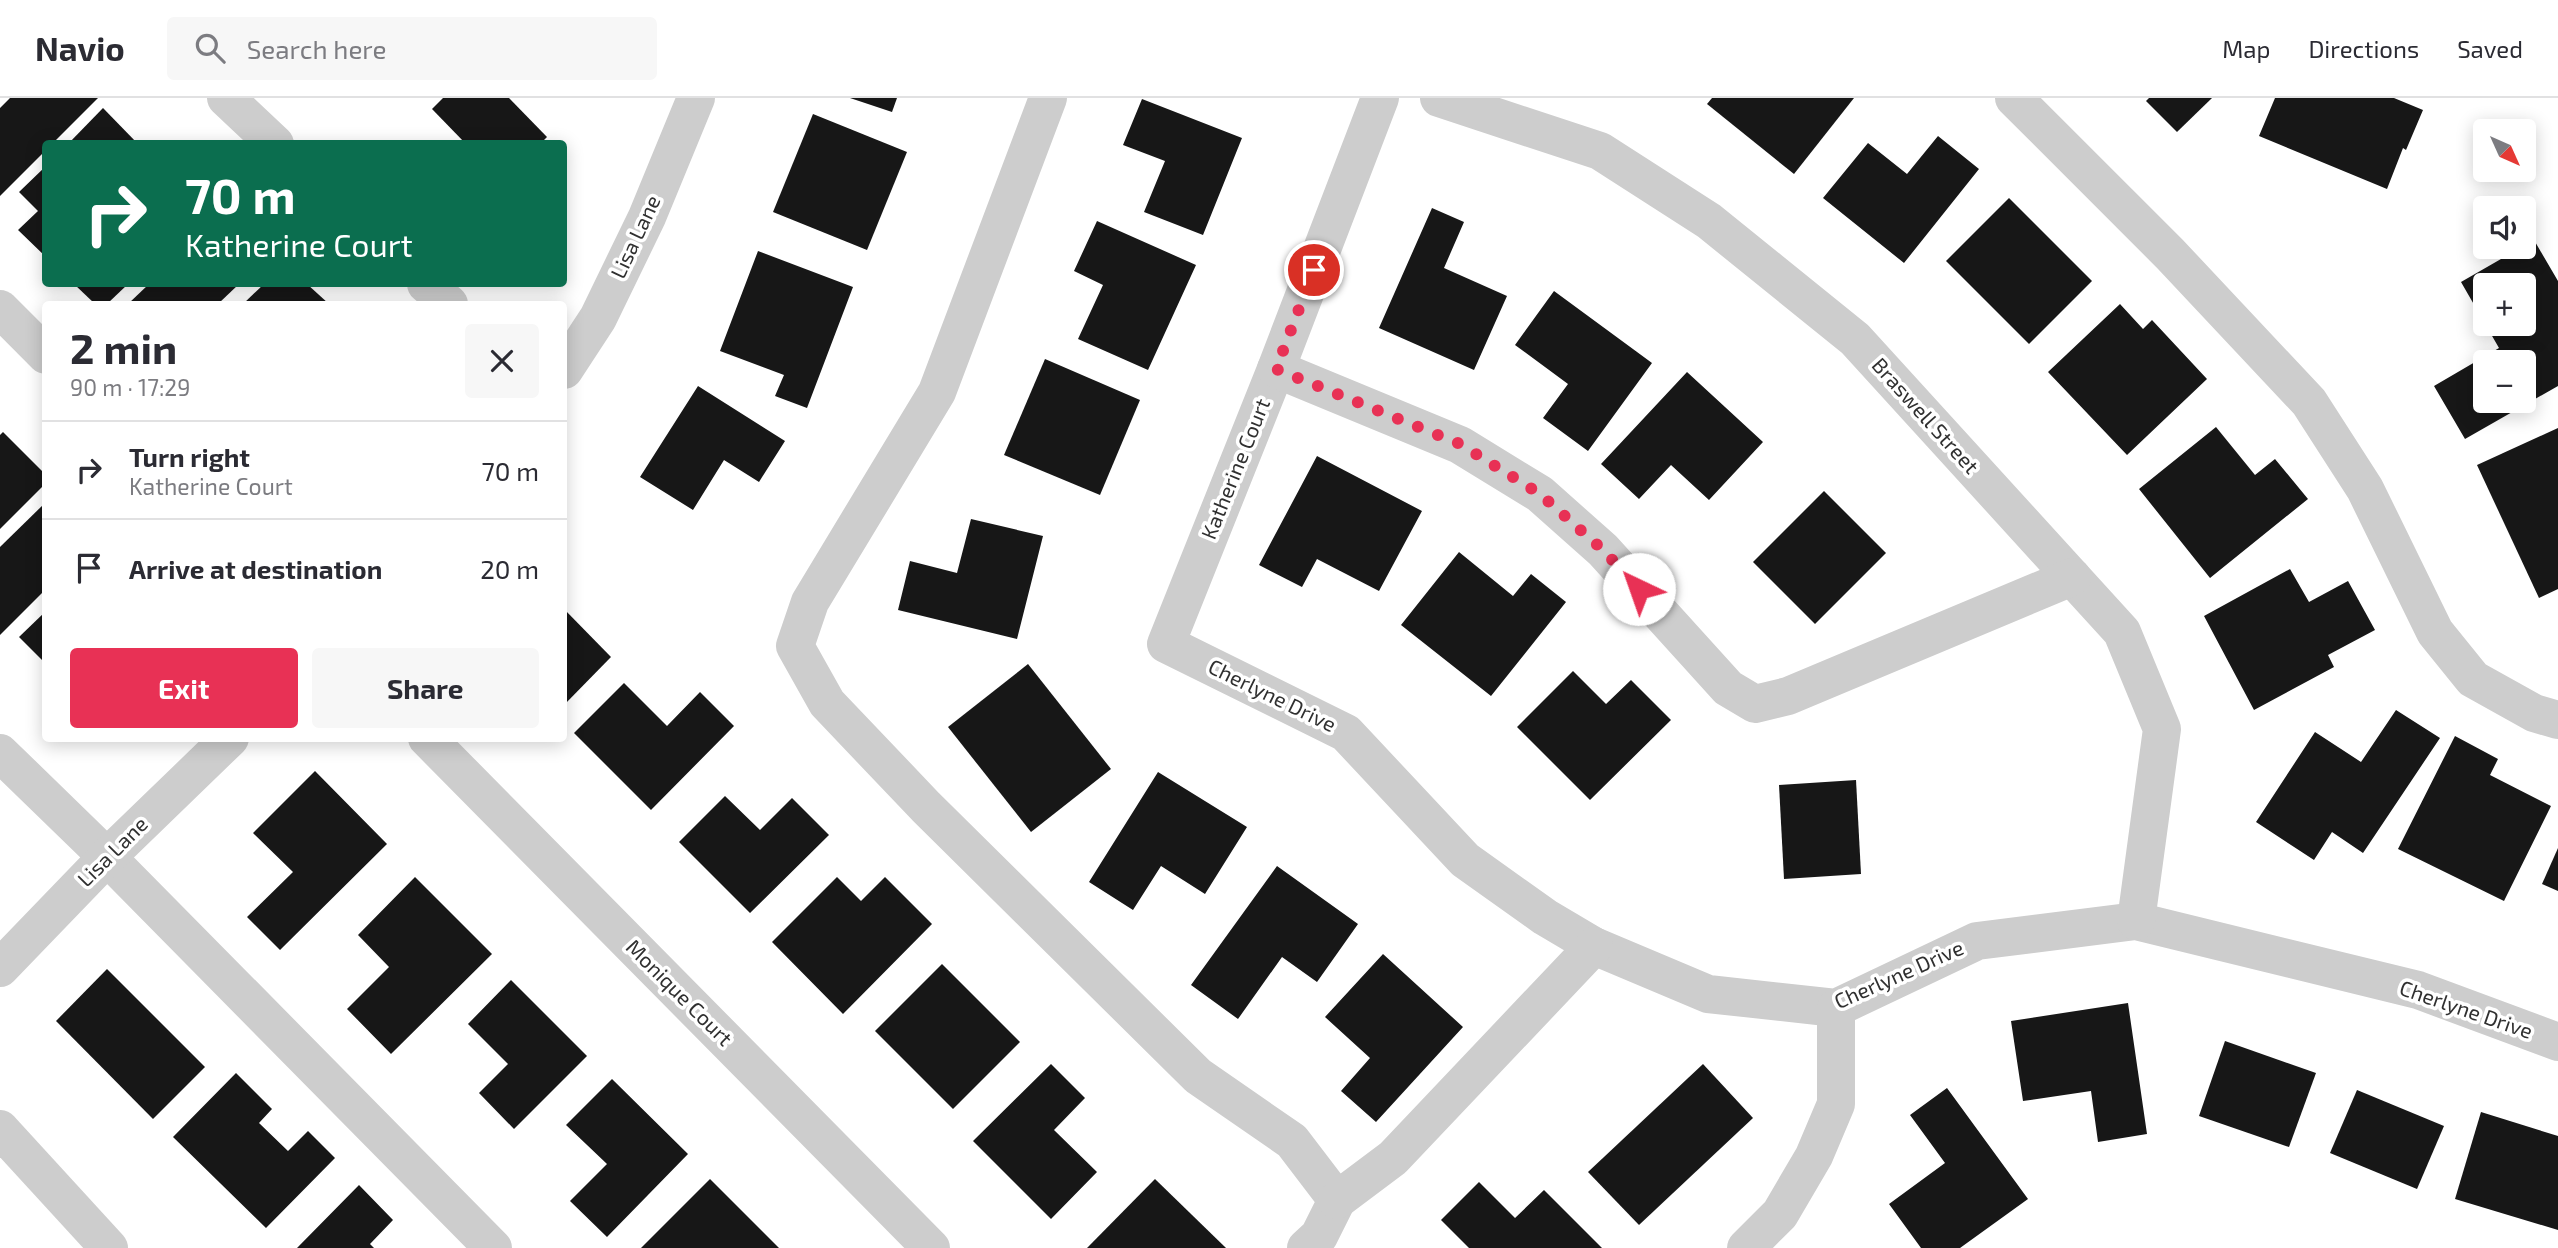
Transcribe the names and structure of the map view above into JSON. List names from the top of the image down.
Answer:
{
  "streets": {
    "street": [
      "Lisa Lane",
      "Braswell Street",
      "Katherine Court",
      "Cherlyne Drive",
      "Monique Court"
    ]
  },
  "crossings": [
    ["Braswell Street", "Cherlyne Drive"],
    ["Katherine Court", "Cherlyne Drive"]
  ],
  "north": "bottom right",
  "page": {
    "header": "Navio",
    "search": "Search here",
    "nav": ["Map", "Directions", "Saved"],
    "map_buttons": ["+", "−"],
    "turn": ["70 m", "Katherine Court"],
    "heading": ["2 min", "90 m · 17:29"],
    "list": [
      {
        "name": "Turn right",
        "note": "Katherine Court",
        "value": "70 m"
      },
      {
        "name": "Arrive at destination",
        "value": "20 m"
      }
    ],
    "buttons": ["Exit", "Share"]
  }
}
